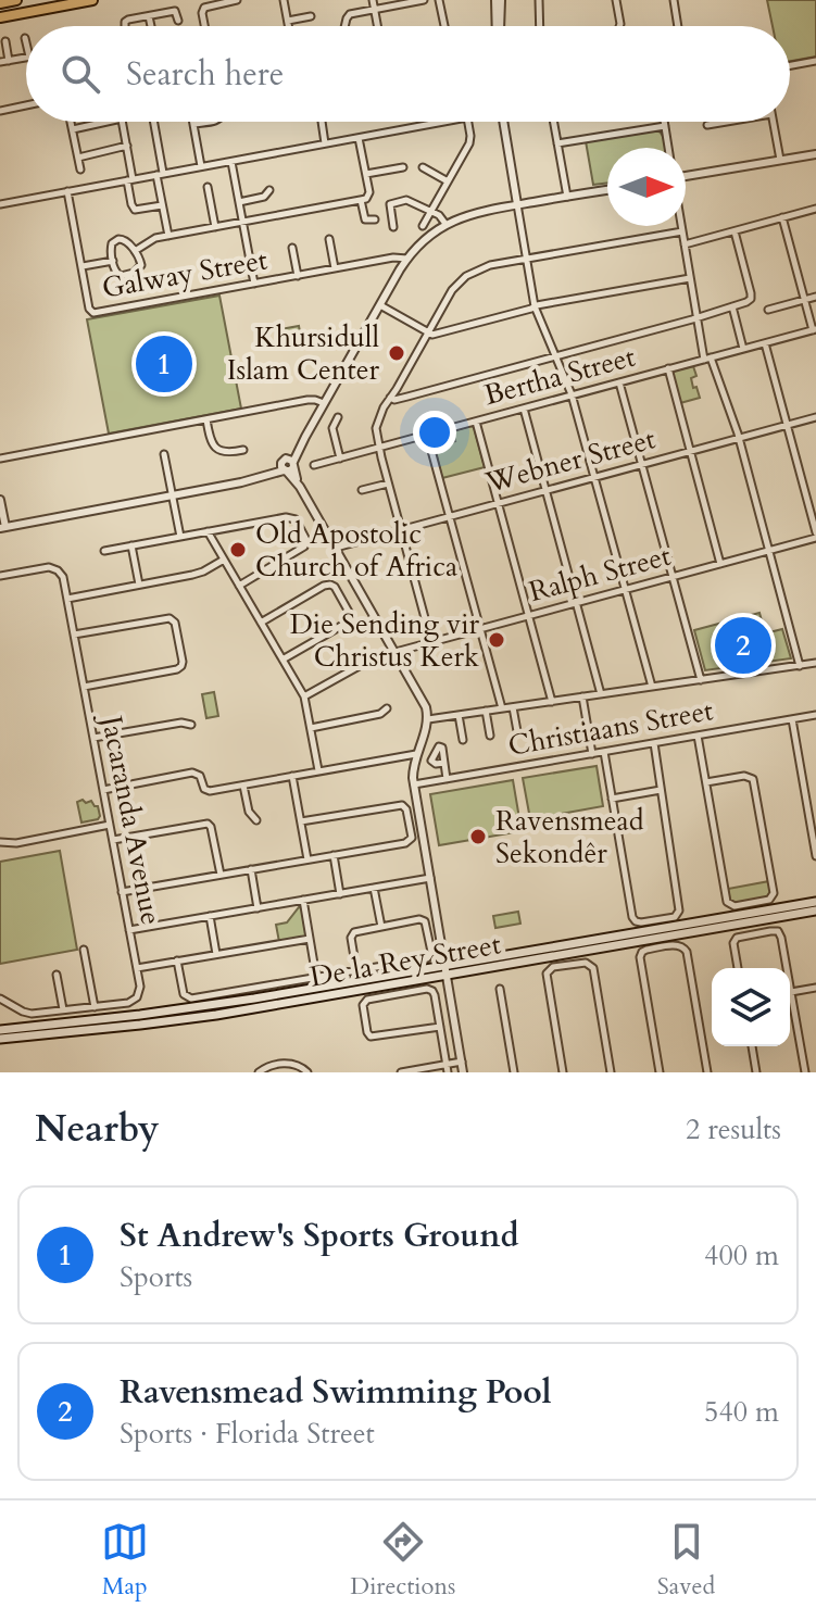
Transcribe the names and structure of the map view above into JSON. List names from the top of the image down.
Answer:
{
  "streets": {
    "main road": ["De la Rey Street"],
    "street": [
      "Galway Street",
      "Bertha Street",
      "Webner Street",
      "Ralph Street",
      "Christiaans Street",
      "Jacaranda Avenue"
    ]
  },
  "places": [
    "Khursidull Islam Center",
    "Old Apostolic Church of Africa",
    "Die Sending vir Christus Kerk",
    "Ravensmead Sekondêr"
  ],
  "north": "right",
  "page": {
    "search": "Search here",
    "pins": ["1", "2"],
    "heading": ["Nearby", "2 results"],
    "list": [
      {
        "mark": "1",
        "name": "St Andrew's Sports Ground",
        "note": "Sports",
        "value": "400 m"
      },
      {
        "mark": "2",
        "name": "Ravensmead Swimming Pool",
        "note": "Sports · Florida Street",
        "value": "540 m"
      }
    ],
    "nav": ["Map", "Directions", "Saved"]
  }
}
